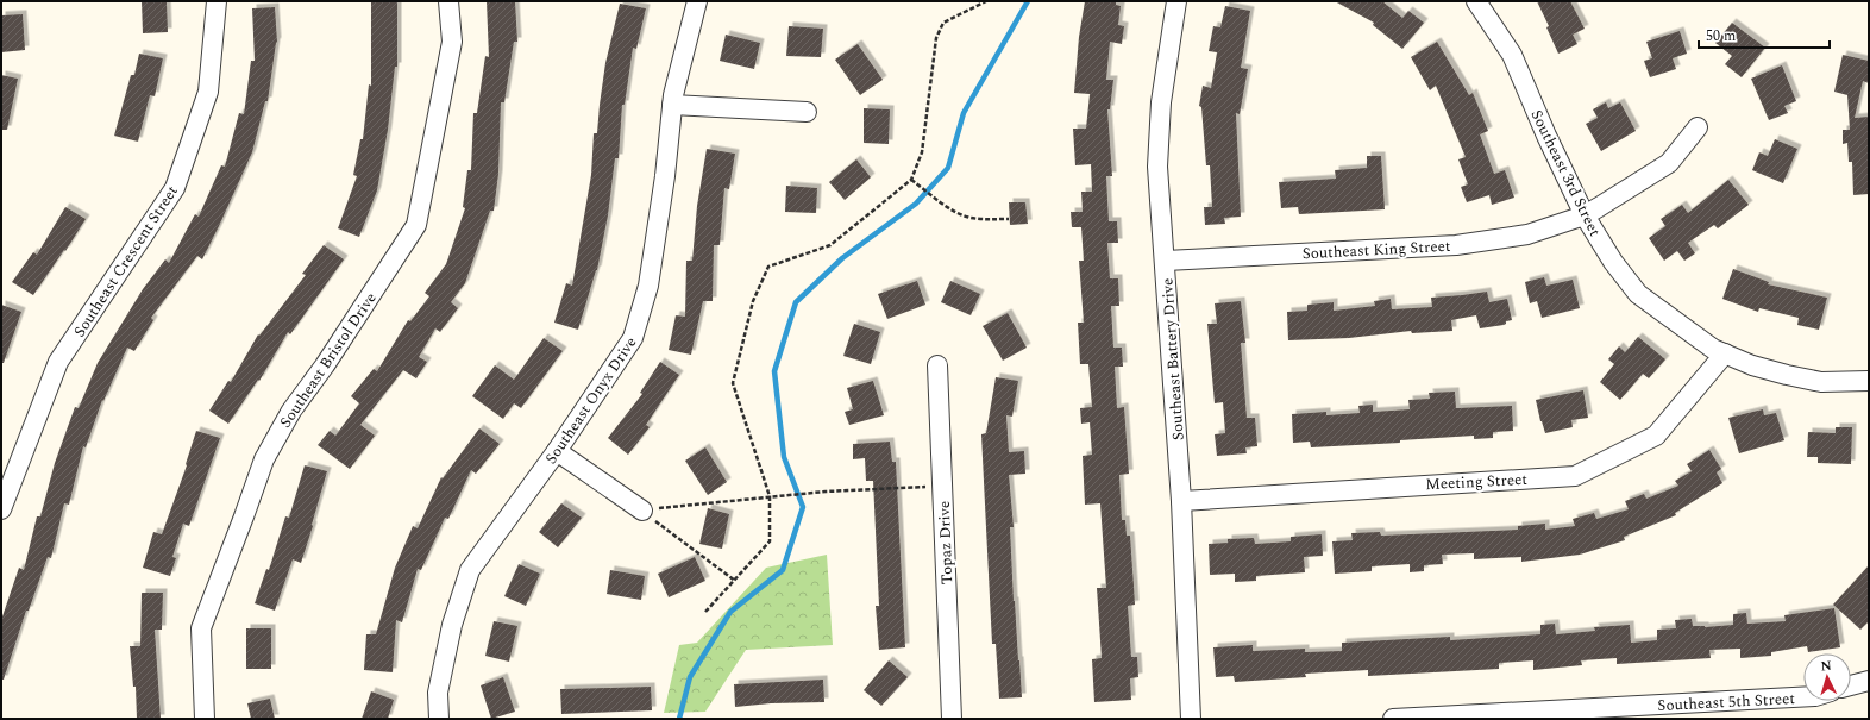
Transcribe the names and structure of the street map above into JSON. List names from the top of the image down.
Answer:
{
  "streets": {
    "street": [
      "Southeast 3rd Street",
      "Southeast King Street",
      "Southeast Crescent Street",
      "Southeast Bristol Drive",
      "Southeast Battery Drive",
      "Southeast Onyx Drive",
      "Meeting Street",
      "Topaz Drive",
      "Southeast 5th Street"
    ]
  },
  "crossings": [
    ["Southeast 3rd Street", "Southeast King Street"],
    ["Southeast 3rd Street", "Meeting Street"],
    ["Southeast King Street", "Southeast Battery Drive"],
    ["Southeast Battery Drive", "Meeting Street"]
  ],
  "scale_bar": "50 m",
  "north": "top"
}
